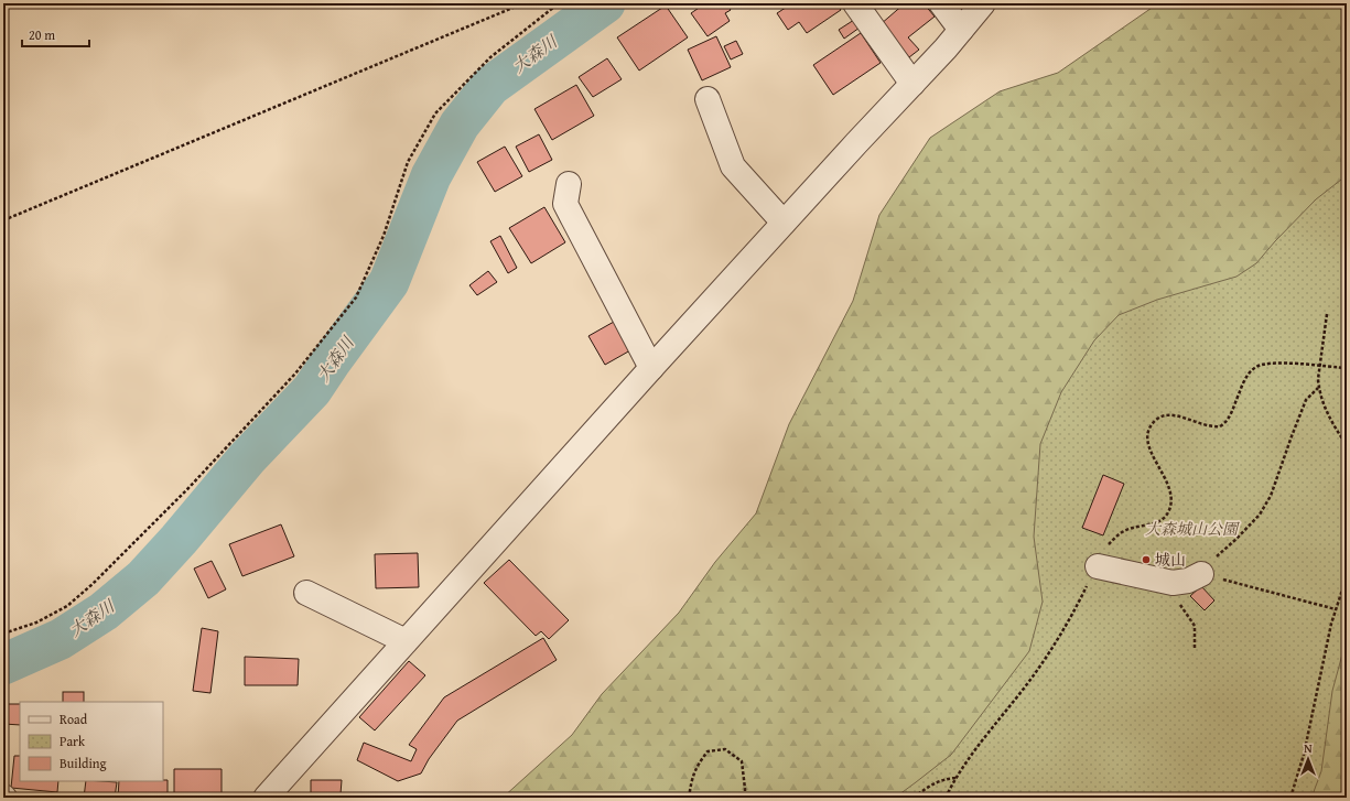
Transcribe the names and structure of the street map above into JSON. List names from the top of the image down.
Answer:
{
  "water": ["大森川"],
  "parks": ["大森城山公園"],
  "places": ["城山"],
  "legend": ["Road", "Park", "Building"],
  "scale_bar": "20 m",
  "north": "top"
}
